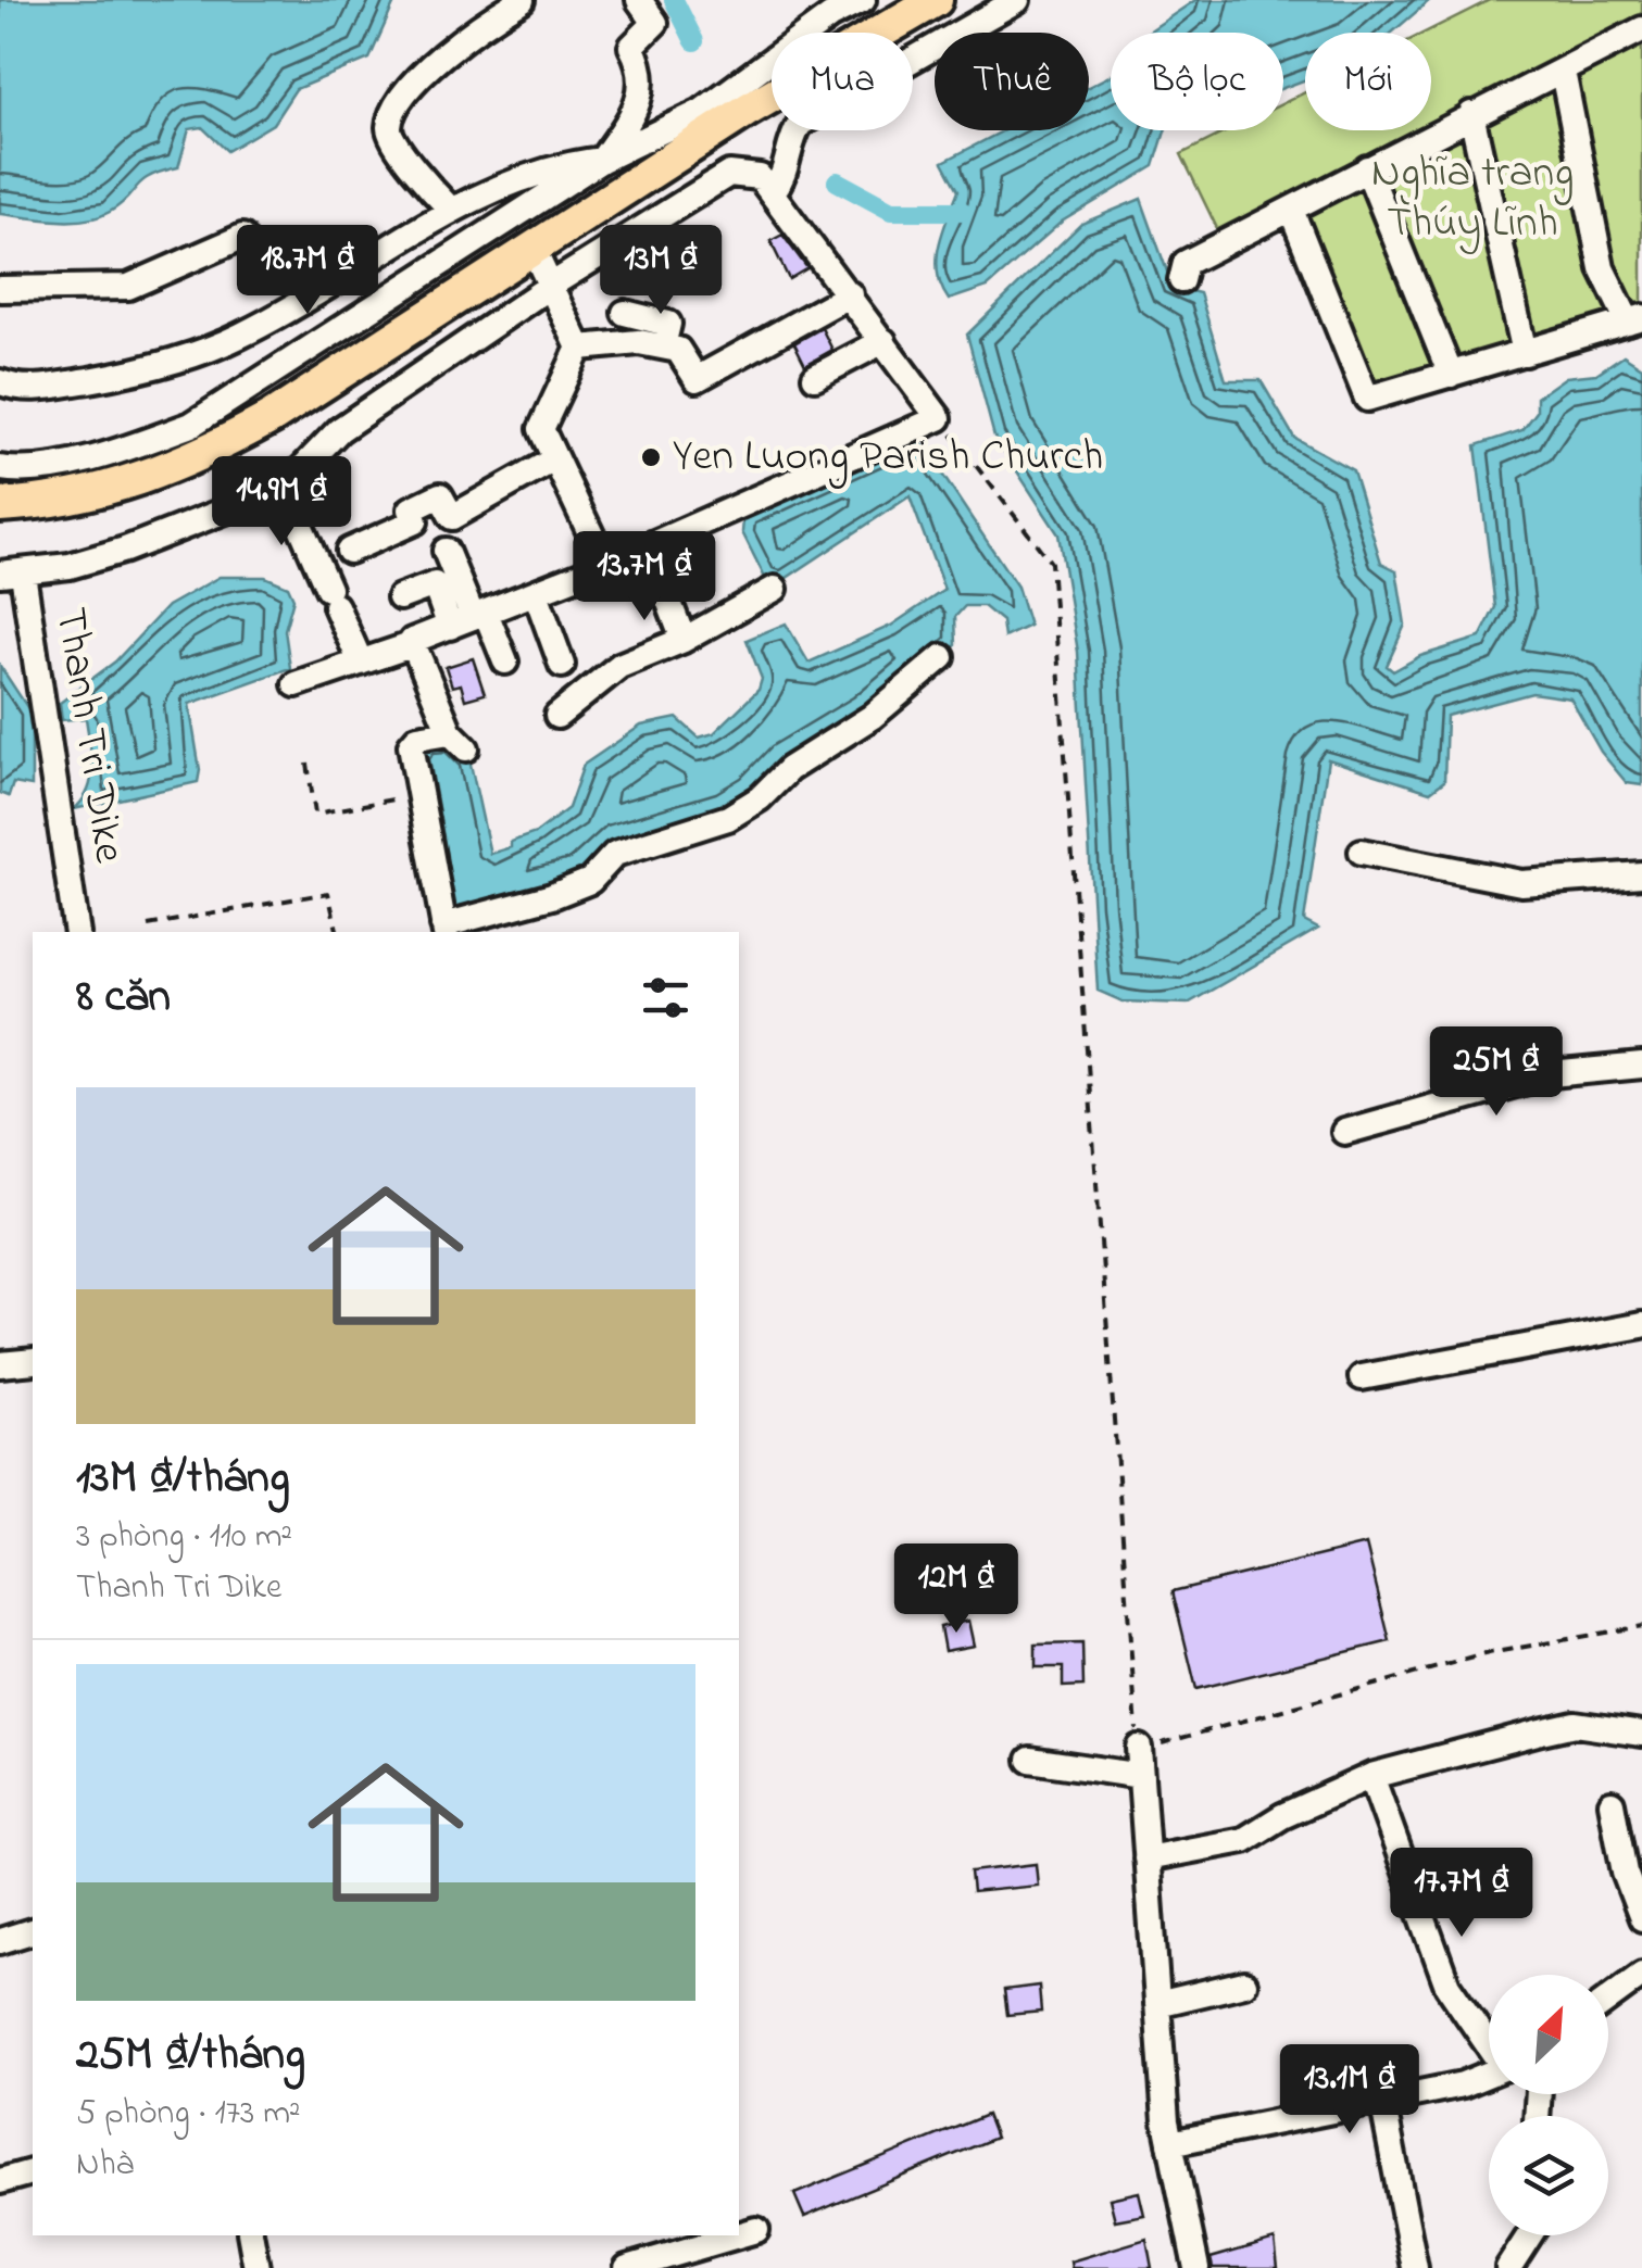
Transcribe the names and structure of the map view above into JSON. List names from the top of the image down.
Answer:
{
  "streets": {
    "street": ["Thanh Tri Dike"]
  },
  "parks": ["Nghĩa trang Thúy Lĩnh"],
  "places": ["Yen Luong Parish Church"],
  "north": "top right",
  "page": {
    "chip": [
      "Mua",
      "Thuê",
      "Bộ lọc",
      "Mới"
    ],
    "price": [
      "18.7M ₫",
      "13M ₫",
      "14.9M ₫",
      "13.7M ₫",
      "25M ₫",
      "12M ₫",
      "17.7M ₫",
      "13.1M ₫"
    ],
    "heading": "8 căn",
    "list": [
      {
        "name": "13M ₫/tháng",
        "note": "3 phòng · 110 m² · Thanh Tri Dike"
      },
      {
        "name": "25M ₫/tháng",
        "note": "5 phòng · 173 m² · Nhà"
      }
    ]
  }
}
